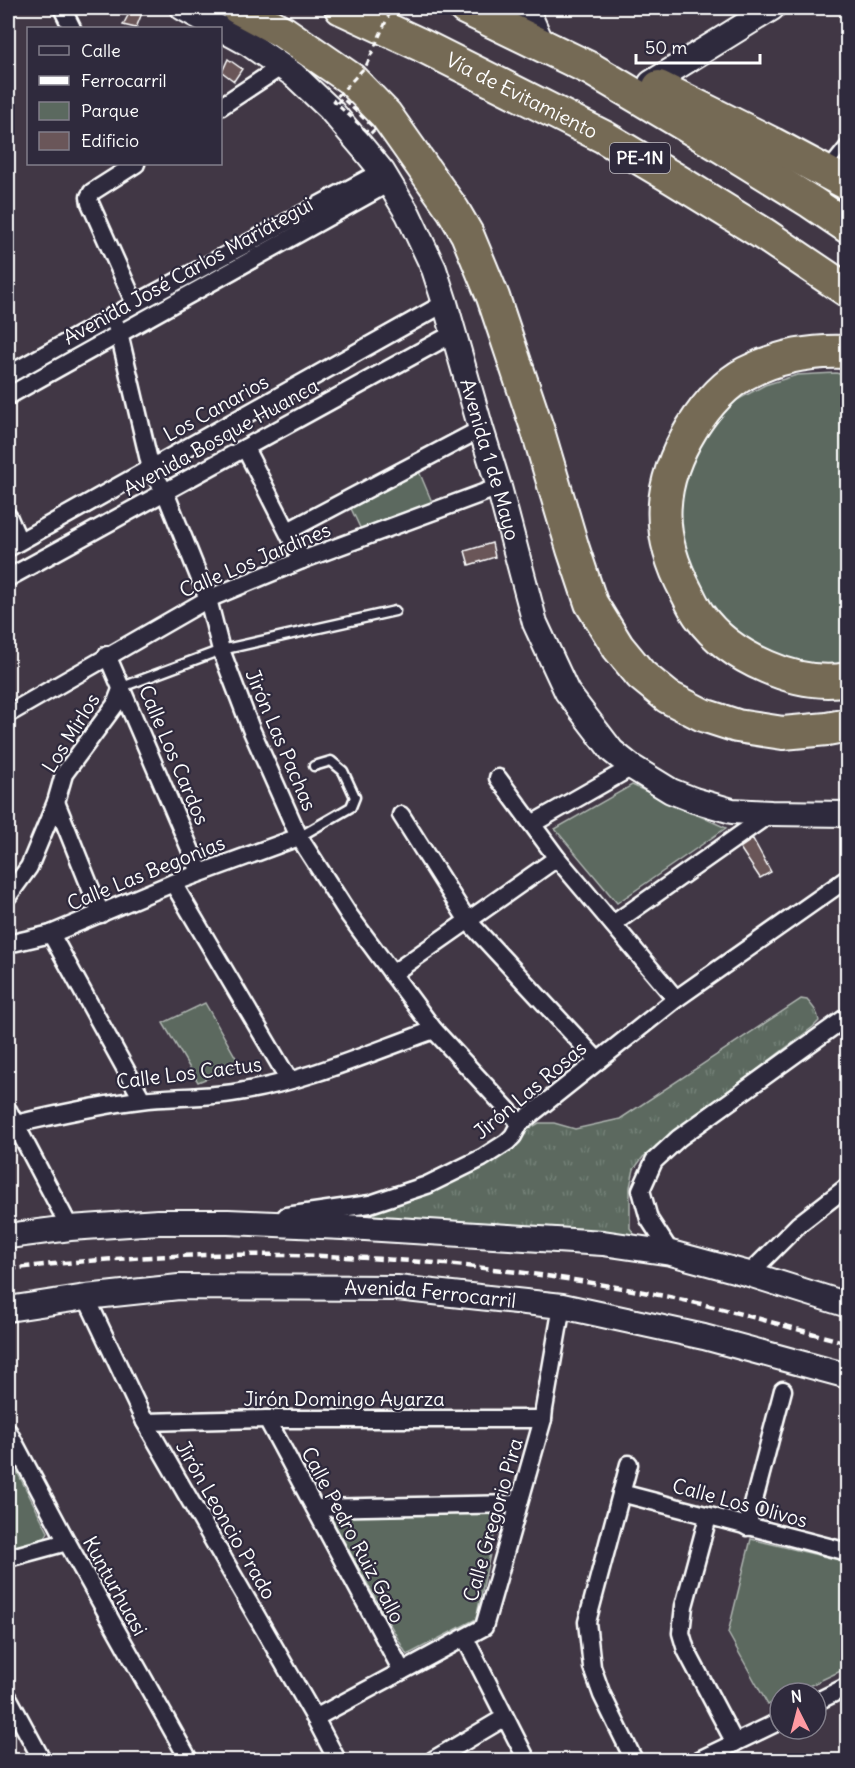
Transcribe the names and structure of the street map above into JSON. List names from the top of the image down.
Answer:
{
  "streets": {
    "highway": ["Vía de Evitamiento", "PE-1N"],
    "main road": ["Avenida 1 de Mayo", "Avenida Ferrocarril"],
    "street": [
      "Avenida José Carlos Mariátegui",
      "Los Canarios",
      "Avenida Bosque Huanca",
      "Calle Los Jardines",
      "Los Mirlos",
      "Jirón Las Pachas",
      "Calle Los Cardos",
      "Calle Las Begonias",
      "Calle Los Cactus",
      "Jirón Las Rosas",
      "Jirón Domingo Ayarza",
      "Calle Los Olivos",
      "Jirón Leoncio Prado",
      "Calle Gregorio Pira",
      "Calle Pedro Ruiz Gallo",
      "Kunturhuasi"
    ]
  },
  "crossings": [
    ["Avenida José Carlos Mariátegui", "Avenida 1 de Mayo"],
    ["Avenida José Carlos Mariátegui", "Jirón Las Pachas"],
    ["Los Canarios", "Avenida 1 de Mayo"],
    ["Los Canarios", "Jirón Las Pachas"],
    ["Avenida Bosque Huanca", "Avenida 1 de Mayo"],
    ["Avenida Bosque Huanca", "Jirón Las Pachas"],
    ["Avenida 1 de Mayo", "Calle Los Jardines"],
    ["Calle Los Jardines", "Jirón Las Pachas"],
    ["Calle Los Jardines", "Calle Los Cardos"],
    ["Los Mirlos", "Calle Los Cardos"],
    ["Jirón Las Pachas", "Calle Las Begonias"],
    ["Jirón Las Pachas", "Calle Los Cactus"],
    ["Jirón Las Pachas", "Jirón Las Rosas"],
    ["Calle Los Cardos", "Calle Las Begonias"],
    ["Avenida Ferrocarril", "Jirón Leoncio Prado"],
    ["Avenida Ferrocarril", "Calle Gregorio Pira"],
    ["Jirón Domingo Ayarza", "Jirón Leoncio Prado"],
    ["Jirón Domingo Ayarza", "Calle Gregorio Pira"],
    ["Jirón Domingo Ayarza", "Calle Pedro Ruiz Gallo"],
    ["Jirón Leoncio Prado", "Calle Gregorio Pira"],
    ["Calle Gregorio Pira", "Calle Pedro Ruiz Gallo"]
  ],
  "legend": [
    "Calle",
    "Ferrocarril",
    "Parque",
    "Edificio"
  ],
  "scale_bar": "50 m",
  "north": "top"
}
